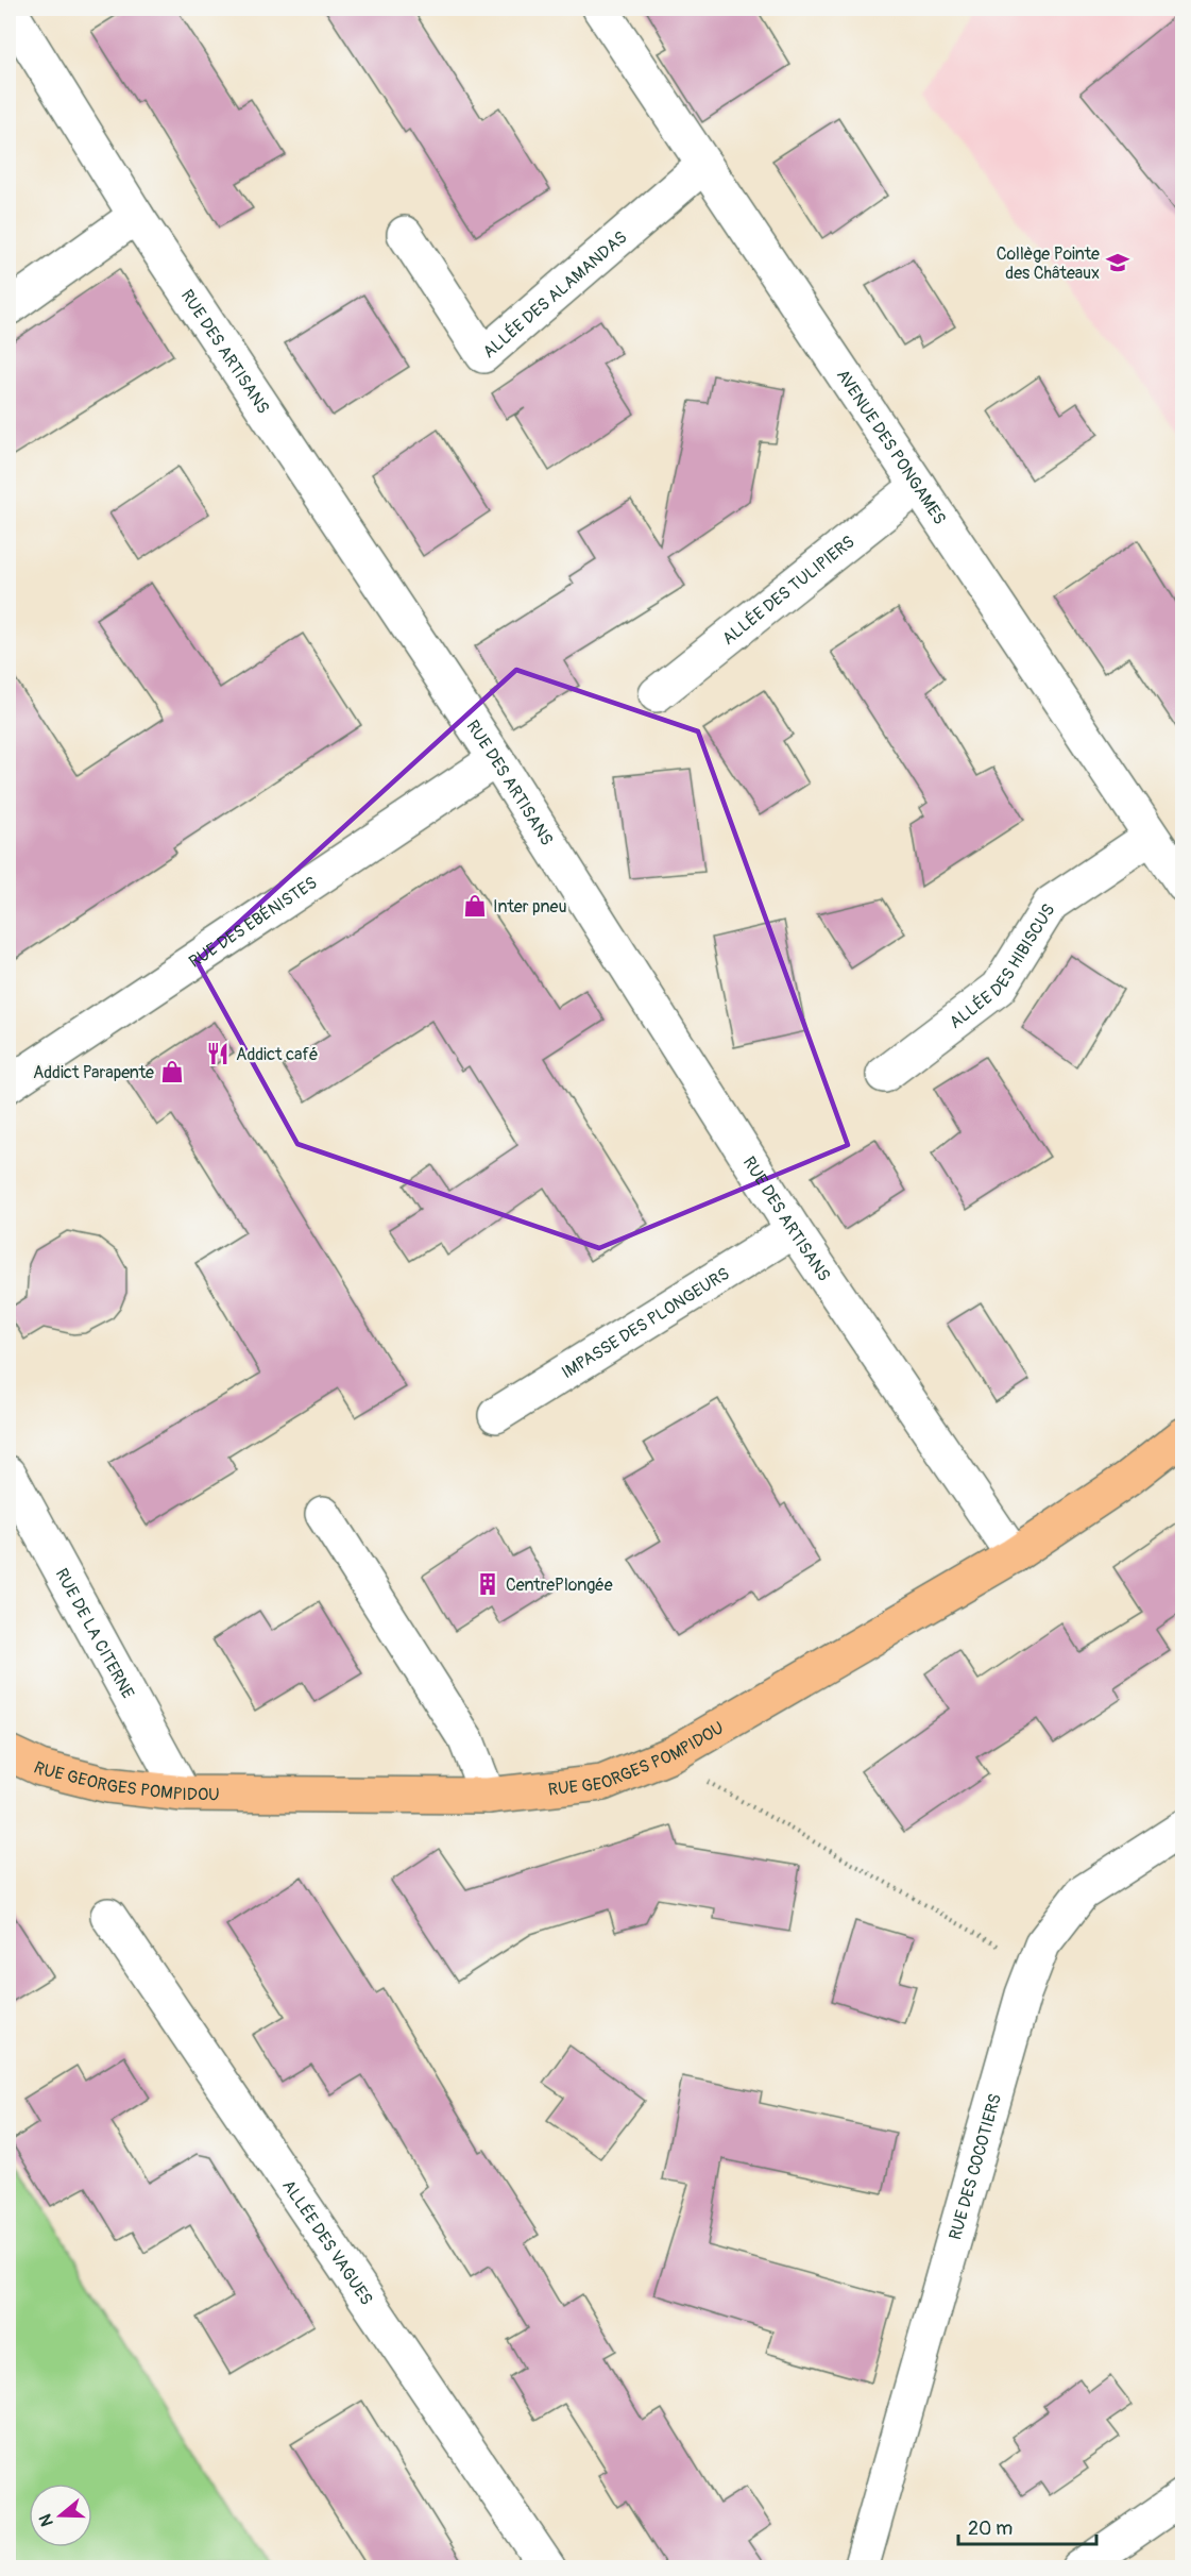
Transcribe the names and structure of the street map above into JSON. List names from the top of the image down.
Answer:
{
  "streets": {
    "main road": ["RUE GEORGES POMPIDOU"],
    "street": [
      "ALLÉE DES ALAMANDAS",
      "RUE DES ARTISANS",
      "AVENUE DES PONGAMES",
      "ALLÉE DES TULIPIERS",
      "RUE DES EBÉNISTES",
      "ALLÉE DES HIBISCUS",
      "IMPASSE DES PLONGEURS",
      "RUE DE LA CITERNE",
      "RUE DES COCOTIERS",
      "ALLÉE DES VAGUES"
    ]
  },
  "crossings": [
    ["ALLÉE DES ALAMANDAS", "AVENUE DES PONGAMES"],
    ["RUE DES ARTISANS", "RUE DES EBÉNISTES"],
    ["RUE DES ARTISANS", "IMPASSE DES PLONGEURS"],
    ["RUE DES ARTISANS", "RUE GEORGES POMPIDOU"],
    ["AVENUE DES PONGAMES", "ALLÉE DES TULIPIERS"],
    ["AVENUE DES PONGAMES", "ALLÉE DES HIBISCUS"],
    ["RUE DE LA CITERNE", "RUE GEORGES POMPIDOU"]
  ],
  "places": {
    "school or university": ["Collège Pointe des Châteaux"],
    "shop": ["Inter pneu", "Addict Parapente"],
    "restaurant": ["Addict café"],
    "building": ["CentrePlongée"]
  },
  "scale_bar": "20 m",
  "north": "left"
}
